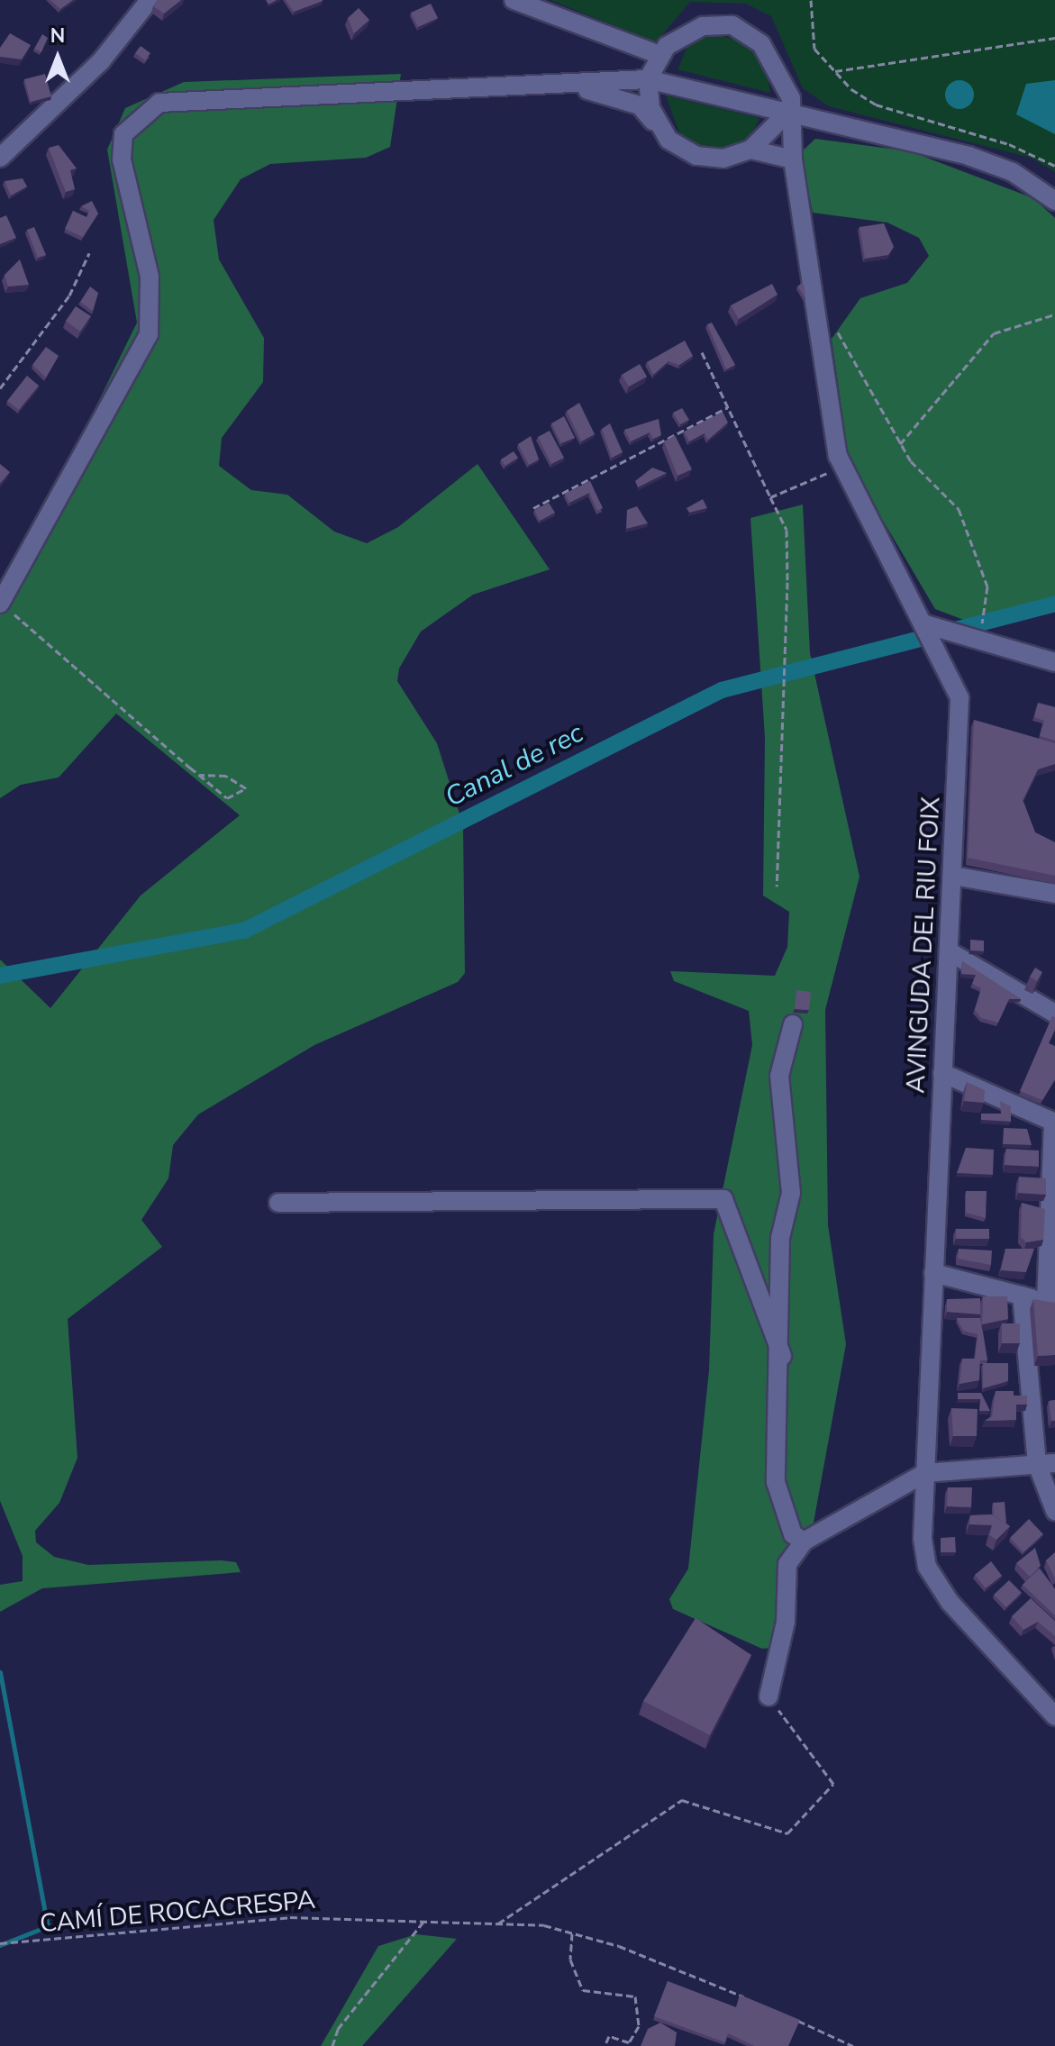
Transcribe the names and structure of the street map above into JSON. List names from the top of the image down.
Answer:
{
  "streets": {
    "street": ["AVINGUDA DEL RIU FOIX"],
    "path": ["CAMÍ DE ROCACRESPA"]
  },
  "water": ["Canal de rec"],
  "north": "top"
}
